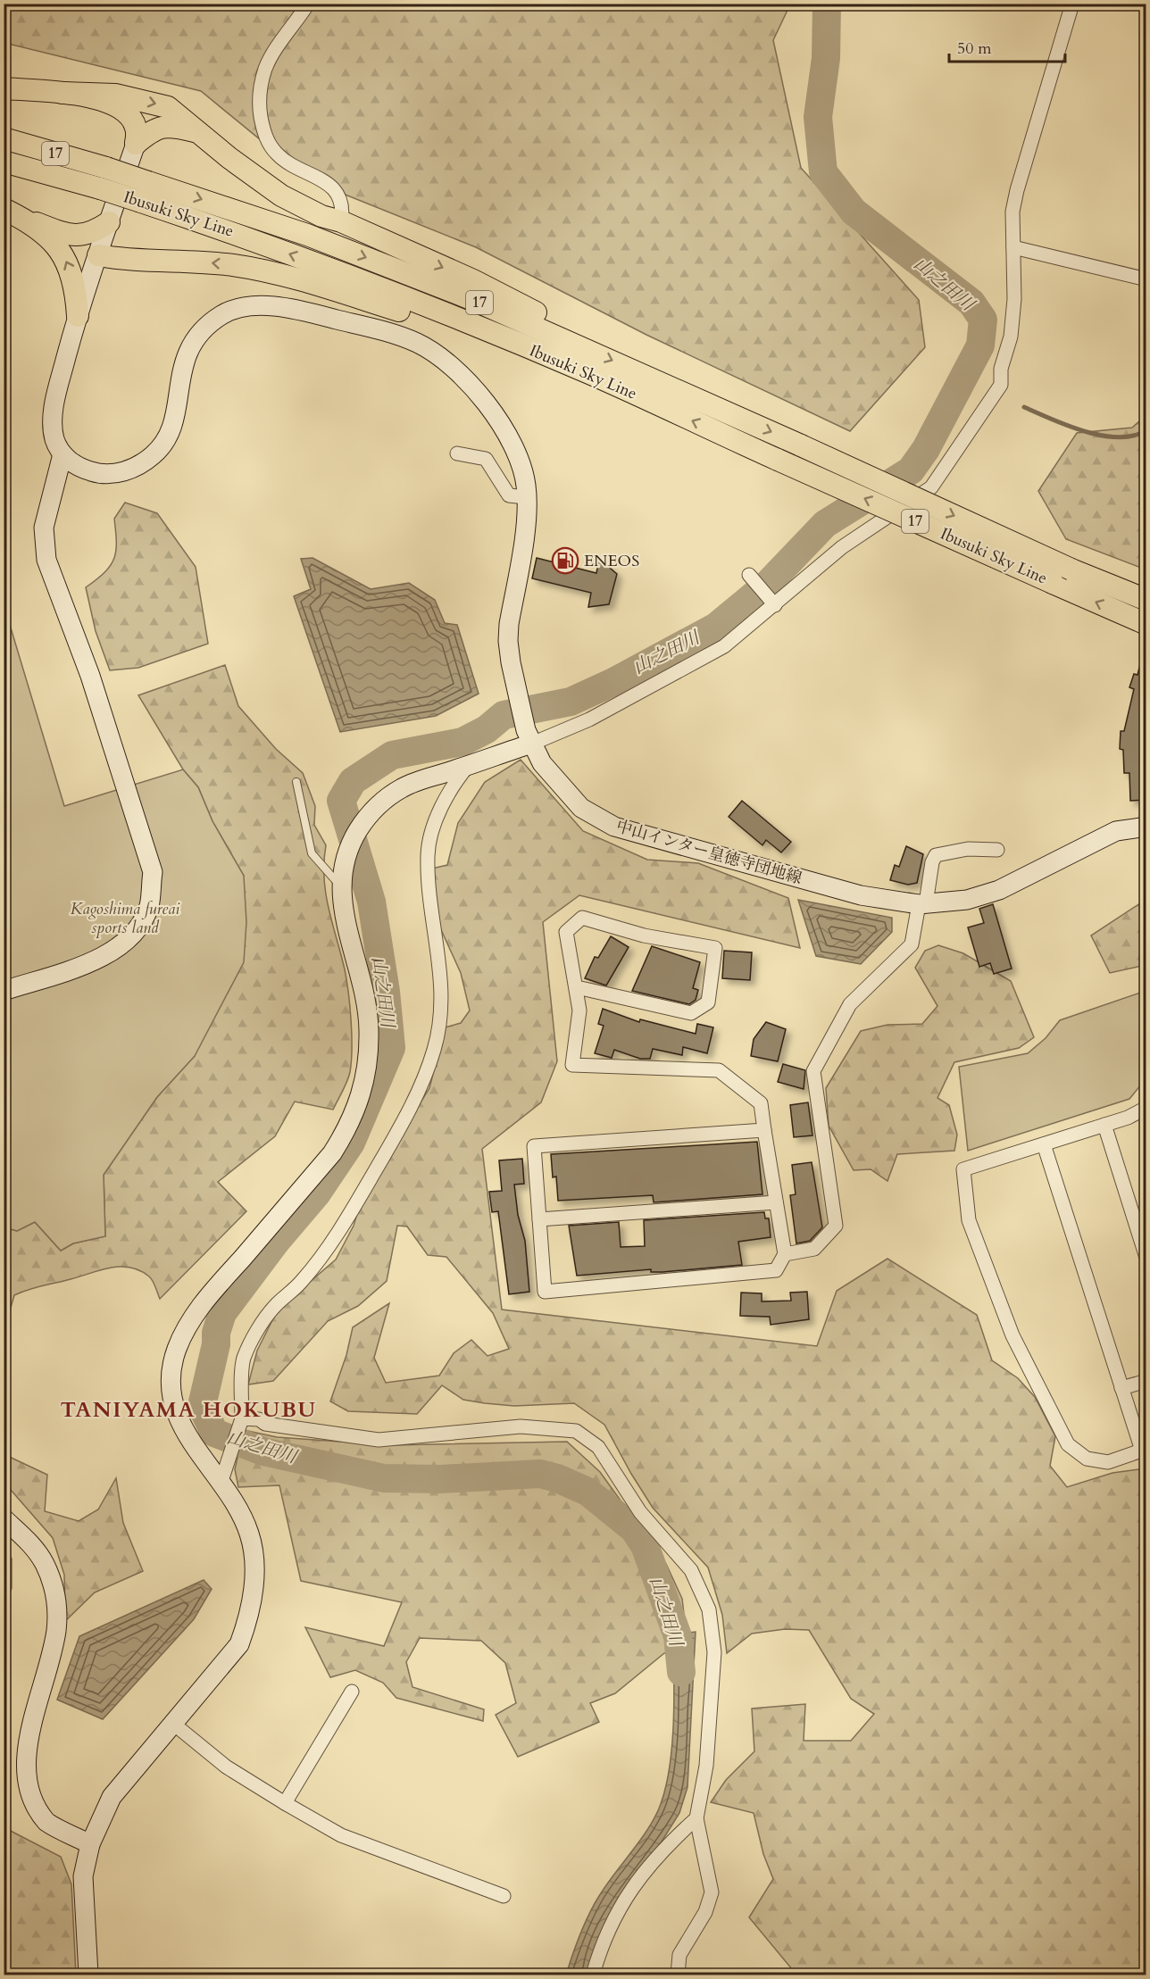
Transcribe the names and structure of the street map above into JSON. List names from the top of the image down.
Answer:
{
  "streets": {
    "main road": ["17", "Ibusuki Sky Line"],
    "street": ["中山インター皇徳寺団地線"]
  },
  "districts": ["TANIYAMA HOKUBU"],
  "water": ["山之田川"],
  "parks": ["Kagoshima fureai sports land"],
  "places": {
    "fuel station": ["ENEOS"]
  },
  "scale_bar": "50 m"
}
